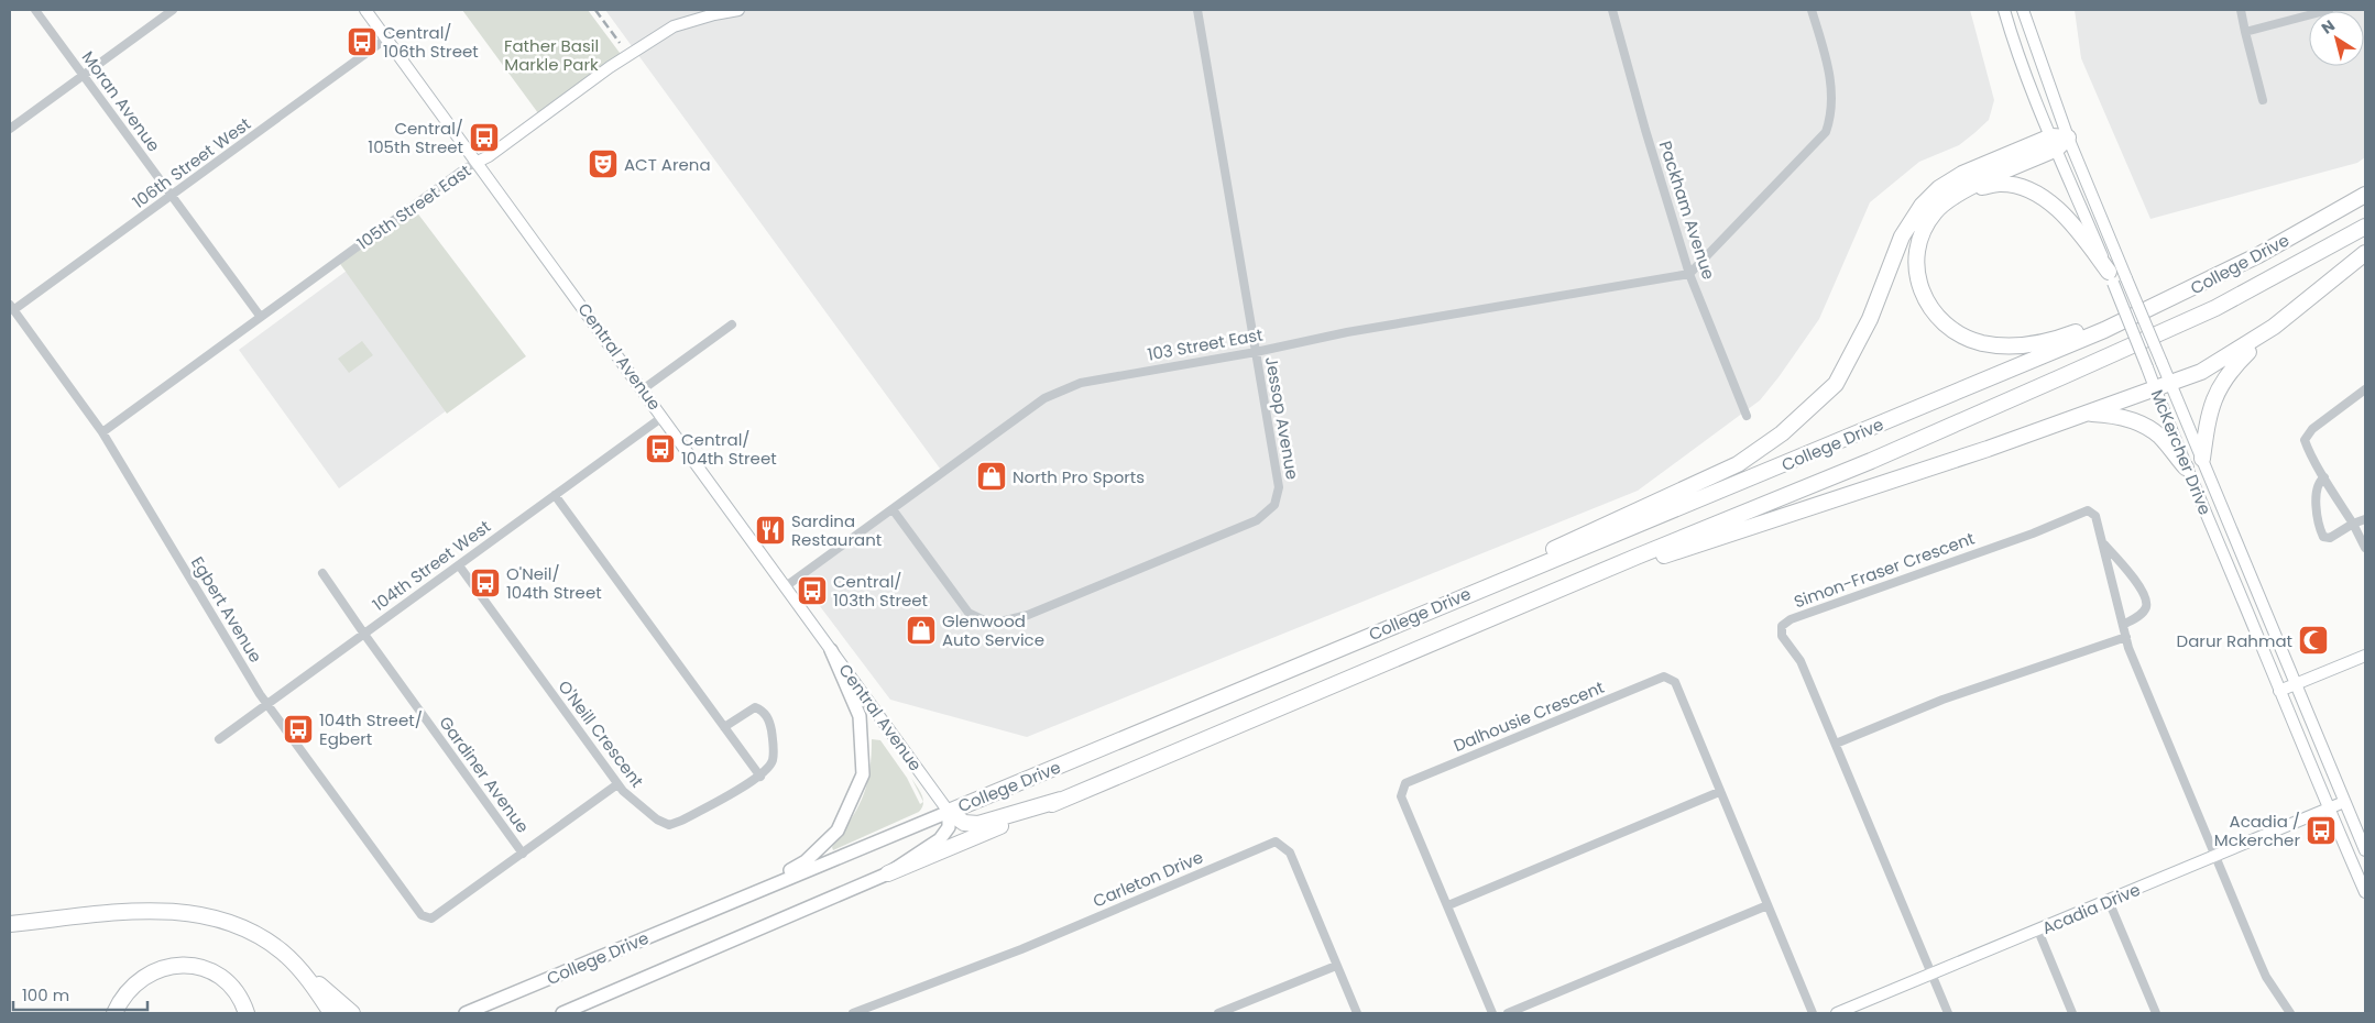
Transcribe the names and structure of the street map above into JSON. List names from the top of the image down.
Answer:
{
  "streets": {
    "highway": ["College Drive"],
    "main road": [
      "105th Street East",
      "Central Avenue",
      "McKercher Drive",
      "Acadia Drive"
    ],
    "street": [
      "Moran Avenue",
      "106th Street West",
      "Packham Avenue",
      "103 Street East",
      "Jessop Avenue",
      "104th Street West",
      "Simon-Fraser Crescent",
      "Egbert Avenue",
      "Dalhousie Crescent",
      "O'Neill Crescent",
      "Gardiner Avenue",
      "Carleton Drive"
    ]
  },
  "crossings": [
    ["Moran Avenue", "106th Street West"],
    ["Moran Avenue", "105th Street East"],
    ["106th Street West", "Central Avenue"],
    ["106th Street West", "Egbert Avenue"],
    ["105th Street East", "Central Avenue"],
    ["105th Street East", "Egbert Avenue"],
    ["Packham Avenue", "103 Street East"],
    ["College Drive", "Central Avenue"],
    ["103 Street East", "Central Avenue"],
    ["103 Street East", "Jessop Avenue"],
    ["Central Avenue", "104th Street West"],
    ["McKercher Drive", "Acadia Drive"],
    ["104th Street West", "Egbert Avenue"],
    ["104th Street West", "O'Neill Crescent"],
    ["104th Street West", "Gardiner Avenue"],
    ["Simon-Fraser Crescent", "Acadia Drive"],
    ["Egbert Avenue", "Gardiner Avenue"]
  ],
  "parks": ["Father Basil Markle Park"],
  "places": {
    "bus stop": [
      "Central/ 106th Street",
      "Central/ 105th Street",
      "Central/ 104th Street",
      "O'Neil/ 104th Street",
      "Central/ 103th Street",
      "104th Street/ Egbert",
      "Acadia / Mckercher"
    ],
    "theatre": ["ACT Arena"],
    "shop": ["North Pro Sports", "Glenwood Auto Service"],
    "restaurant": ["Sardina Restaurant"],
    "mosque": ["Darur Rahmat"]
  },
  "scale_bar": "100 m",
  "north": "top left"
}
